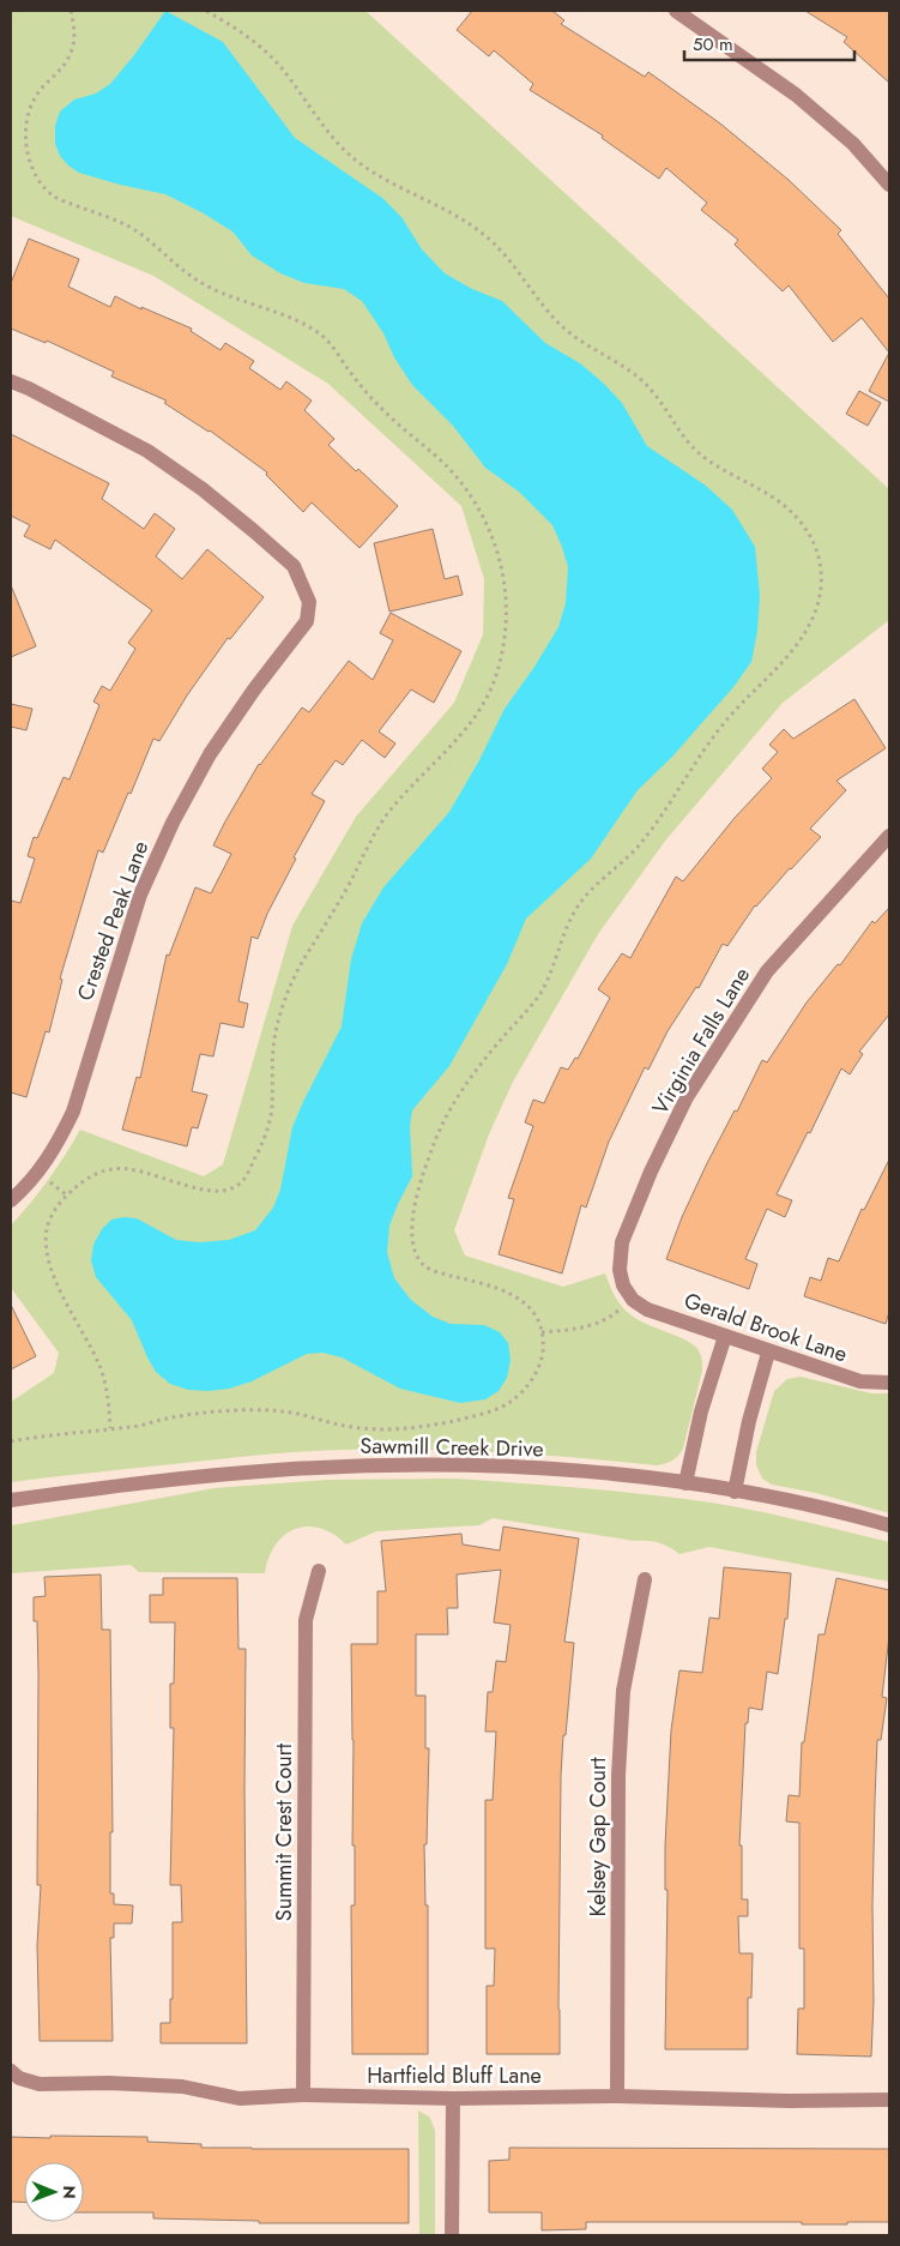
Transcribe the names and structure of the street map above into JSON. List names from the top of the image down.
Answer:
{
  "streets": {
    "street": [
      "Crested Peak Lane",
      "Virginia Falls Lane",
      "Gerald Brook Lane",
      "Sawmill Creek Drive",
      "Summit Crest Court",
      "Kelsey Gap Court",
      "Hartfield Bluff Lane"
    ]
  },
  "crossings": [
    ["Virginia Falls Lane", "Gerald Brook Lane"],
    ["Summit Crest Court", "Hartfield Bluff Lane"],
    ["Kelsey Gap Court", "Hartfield Bluff Lane"]
  ],
  "scale_bar": "50 m",
  "north": "right"
}
